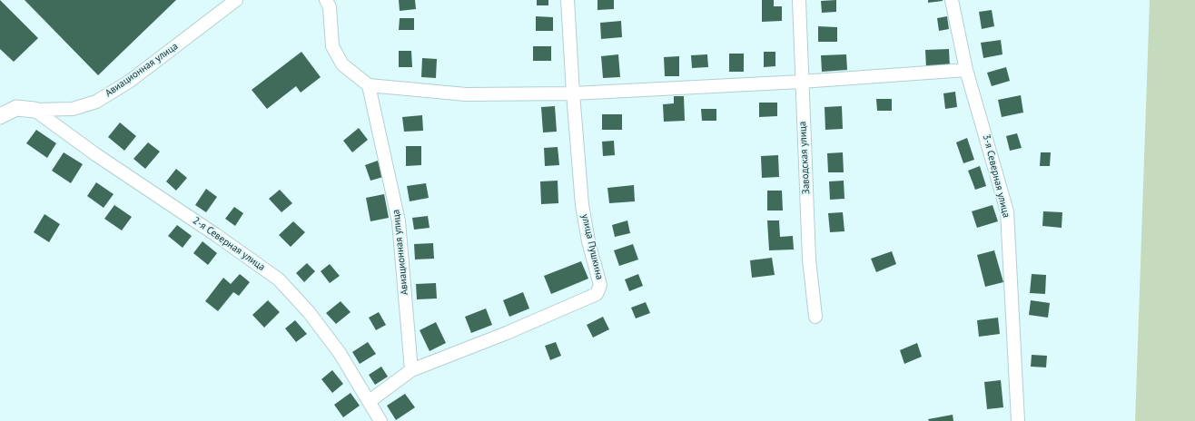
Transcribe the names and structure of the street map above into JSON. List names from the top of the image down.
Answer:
{
  "streets": {
    "street": [
      "Авиационная улица",
      "Заводская улица",
      "3-я Северная улица",
      "2-я Северная улица",
      "улица Пушкина"
    ]
  },
  "crossings": [
    ["Авиационная улица", "2-я Северная улица"],
    ["Авиационная улица", "улица Пушкина"]
  ]
}
